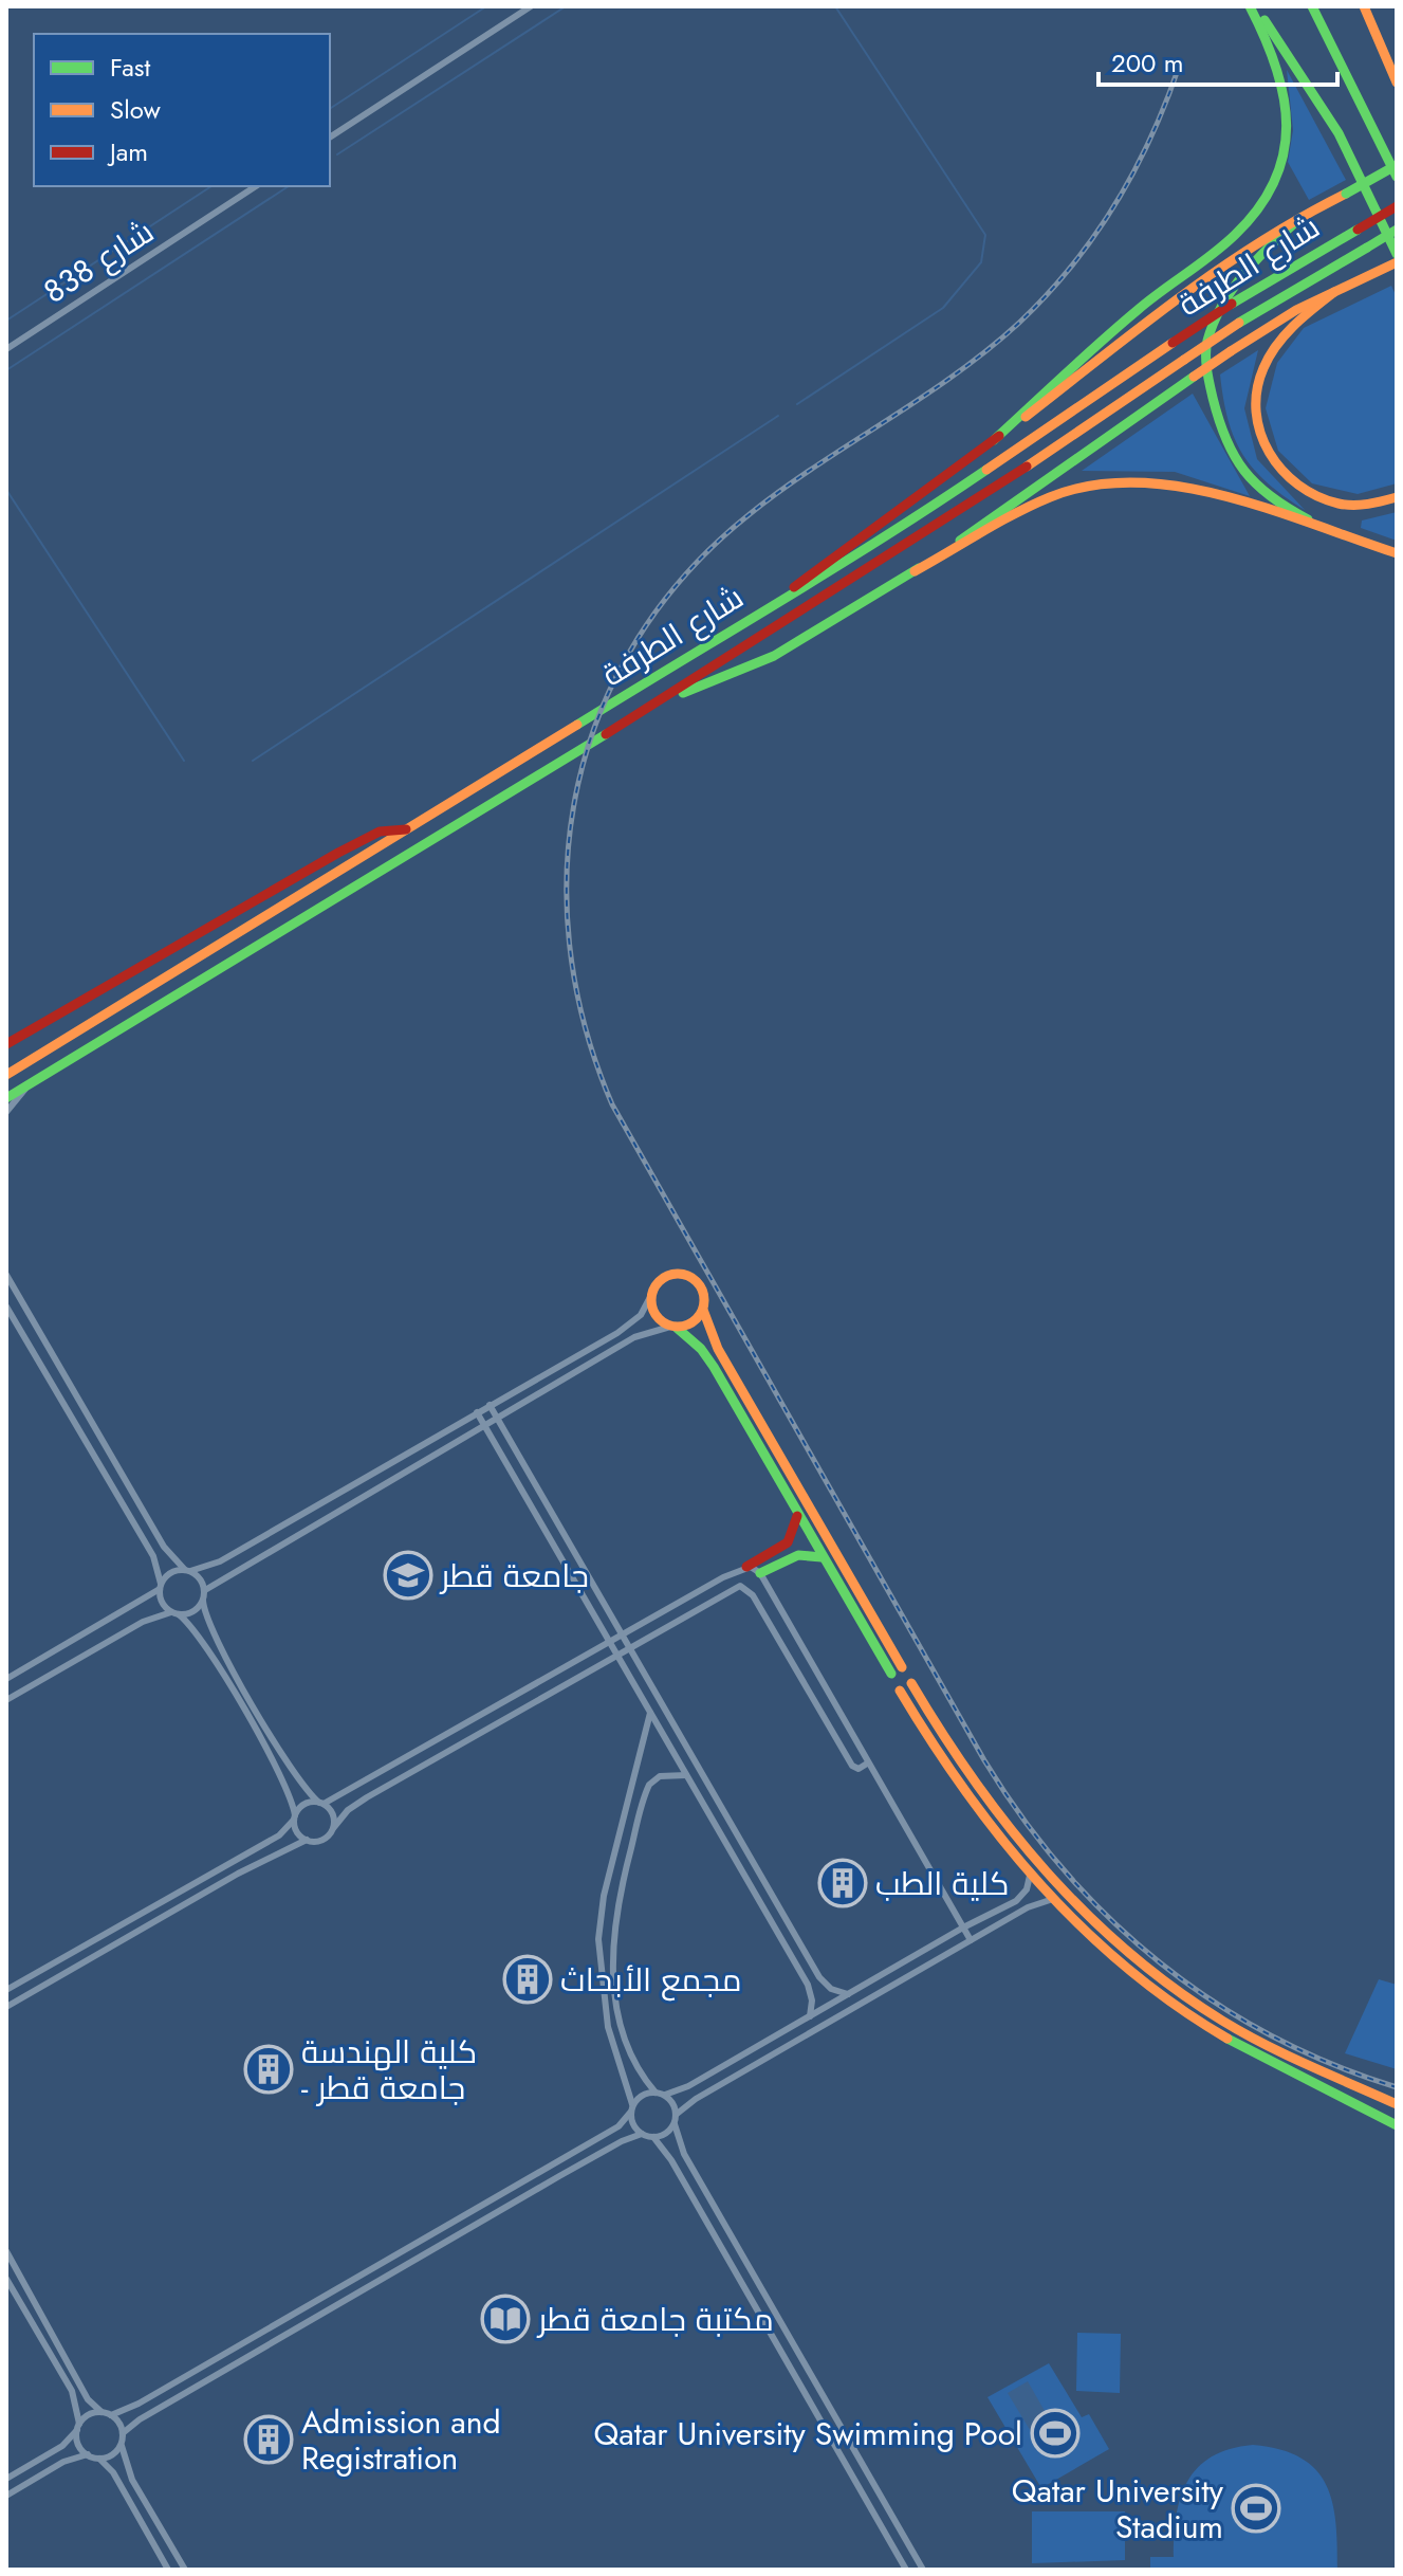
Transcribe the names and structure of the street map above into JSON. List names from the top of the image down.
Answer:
{
  "streets": {
    "main road": ["شارع الطرفة"],
    "street": ["شارع 838"]
  },
  "places": {
    "school or university": ["جامعة قطر"],
    "building": [
      "كلية الطب",
      "مجمع الأبحاث",
      "كلية الهندسة - جامعة قطر",
      "Admission and Registration"
    ],
    "library": ["مكتبة جامعة قطر"],
    "sports": ["Qatar University Swimming Pool", "Qatar University Stadium"]
  },
  "legend": ["Fast", "Slow", "Jam"],
  "scale_bar": "200 m"
}
